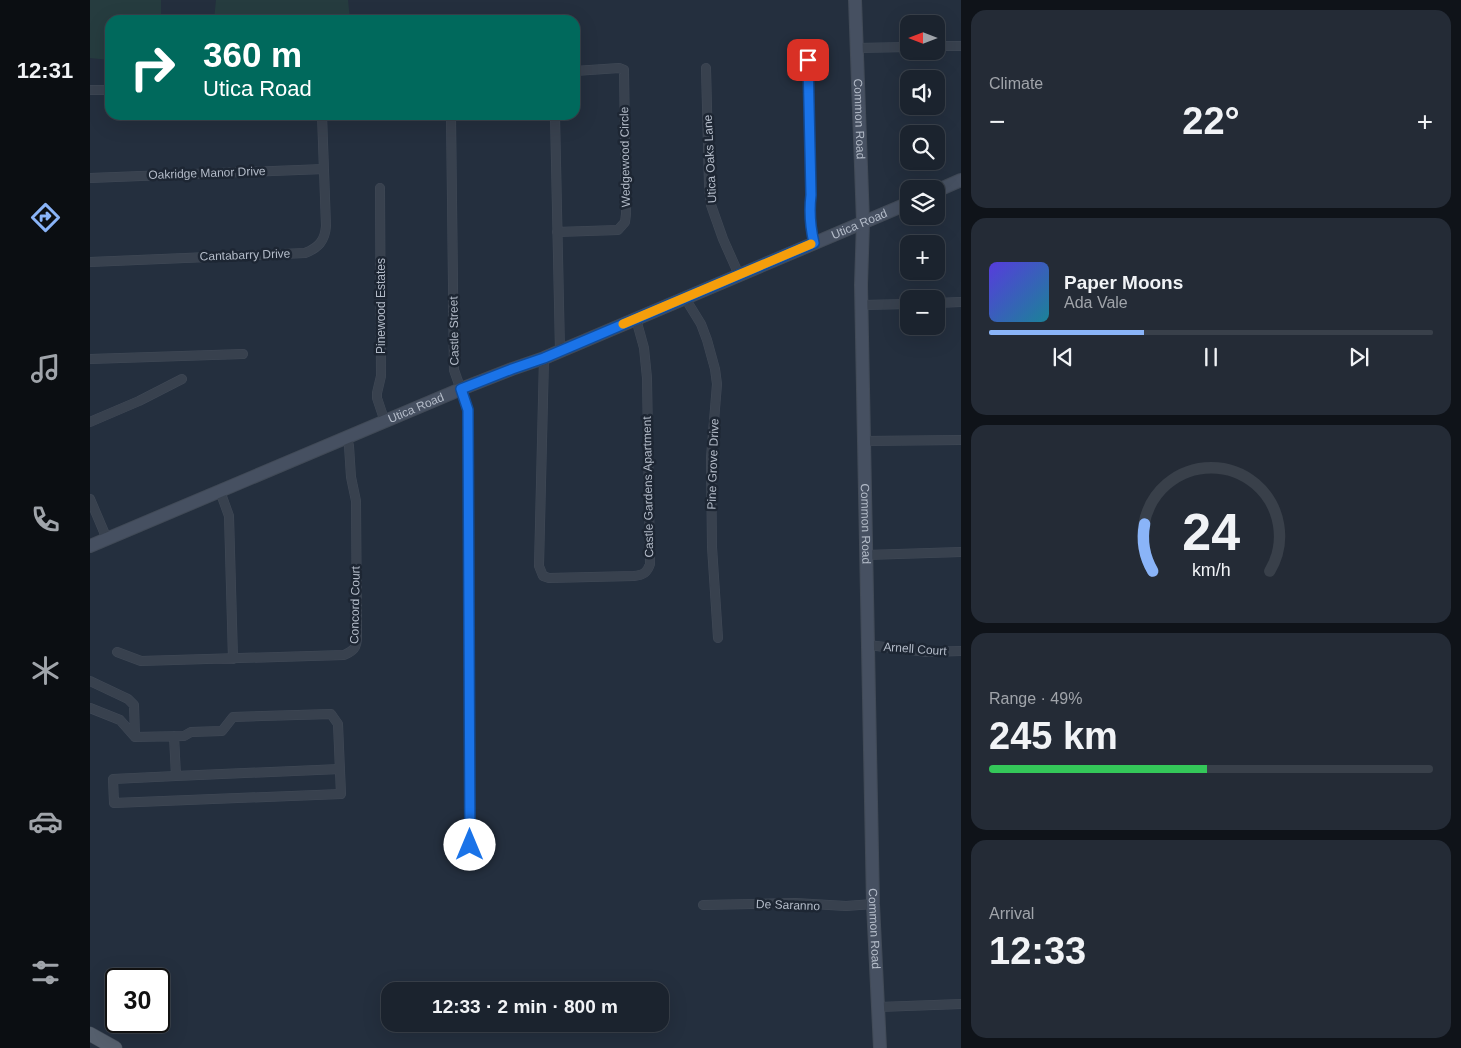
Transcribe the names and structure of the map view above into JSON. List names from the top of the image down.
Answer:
{
  "streets": {
    "street": [
      "Common Road",
      "Wedgewood Circle",
      "Utica Oaks Lane",
      "Oakridge Manor Drive",
      "Utica Road",
      "Cantabarry Drive",
      "Pinewood Estates",
      "Castle Street",
      "Pine Grove Drive",
      "Castle Gardens Apartment",
      "Concord Court",
      "Arnell Court",
      "De Saranno"
    ]
  },
  "crossings": [
    ["Common Road", "Utica Road"],
    ["Common Road", "Arnell Court"],
    ["Common Road", "De Saranno"],
    ["Utica Oaks Lane", "Utica Road"],
    ["Oakridge Manor Drive", "Cantabarry Drive"],
    ["Utica Road", "Pinewood Estates"],
    ["Utica Road", "Castle Street"],
    ["Utica Road", "Pine Grove Drive"],
    ["Utica Road", "Castle Gardens Apartment"],
    ["Utica Road", "Concord Court"]
  ],
  "north": "left",
  "page": {
    "tabs": "12:31",
    "tile": [
      "Climate",
      ["Range · 49%", "245 km"],
      ["Arrival", "12:33"]
    ],
    "map_buttons": ["+", "−"],
    "turn": ["360 m", "Utica Road"],
    "heat": ["−", "22°", "+"],
    "song": ["Paper Moons", "Ada Vale"],
    "limit": "30",
    "trip": "12:33 · 2 min · 800 m",
    "gauge": ["24", "km/h"]
  }
}
